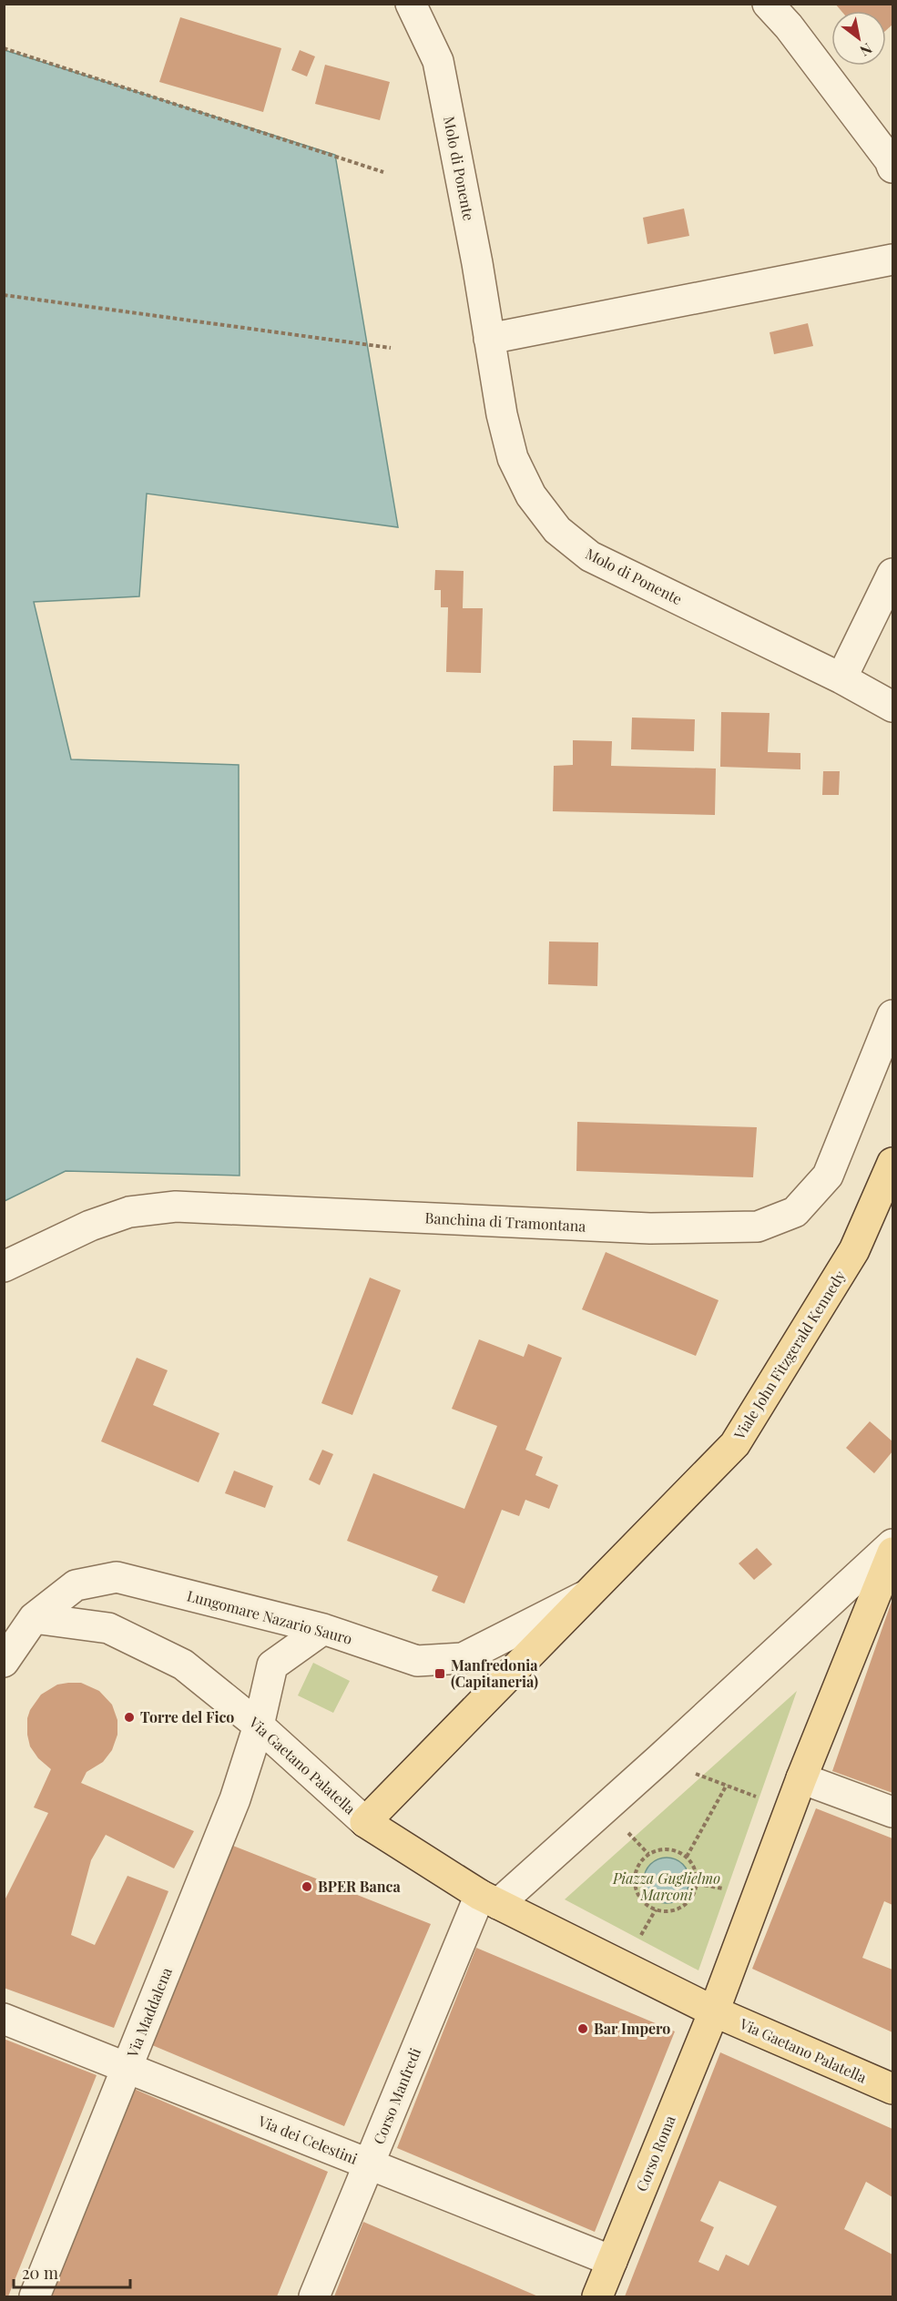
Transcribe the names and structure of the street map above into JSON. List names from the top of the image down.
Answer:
{
  "streets": {
    "main road": ["Viale John Fitzgerald Kennedy", "Via Gaetano Palatella", "Corso Roma"],
    "street": [
      "Molo di Ponente",
      "Banchina di Tramontana",
      "Lungomare Nazario Sauro",
      "Via Maddalena",
      "Corso Manfredi",
      "Via dei Celestini"
    ]
  },
  "crossings": [
    ["Viale John Fitzgerald Kennedy", "Lungomare Nazario Sauro"],
    ["Lungomare Nazario Sauro", "Via Gaetano Palatella"],
    ["Lungomare Nazario Sauro", "Via Maddalena"],
    ["Via Gaetano Palatella", "Via Maddalena"],
    ["Via Gaetano Palatella", "Corso Roma"],
    ["Via Maddalena", "Via dei Celestini"],
    ["Corso Manfredi", "Via dei Celestini"],
    ["Via dei Celestini", "Corso Roma"]
  ],
  "parks": ["Piazza Guglielmo Marconi"],
  "places": {
    "transit": ["Manfredonia (Capitaneria)"],
    "other": ["Torre del Fico", "BPER Banca", "Bar Impero"]
  },
  "scale_bar": "20 m",
  "north": "bottom right"
}
